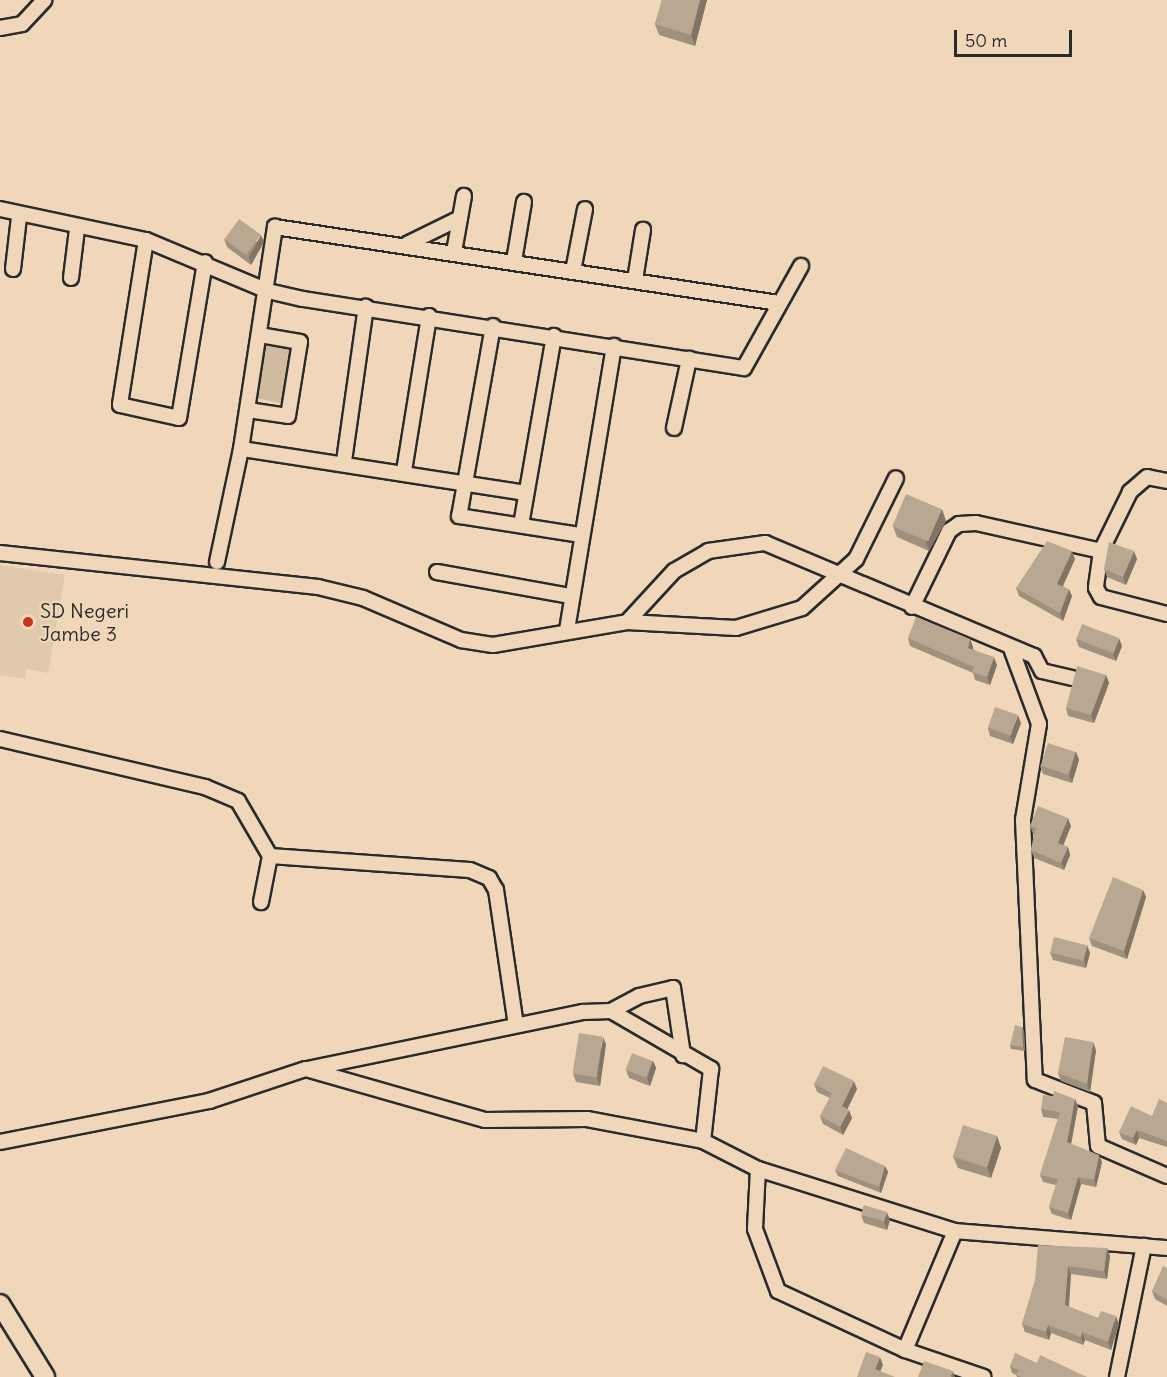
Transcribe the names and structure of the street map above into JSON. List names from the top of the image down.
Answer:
{
  "places": ["SD Negeri Jambe 3"],
  "scale_bar": "50 m"
}
